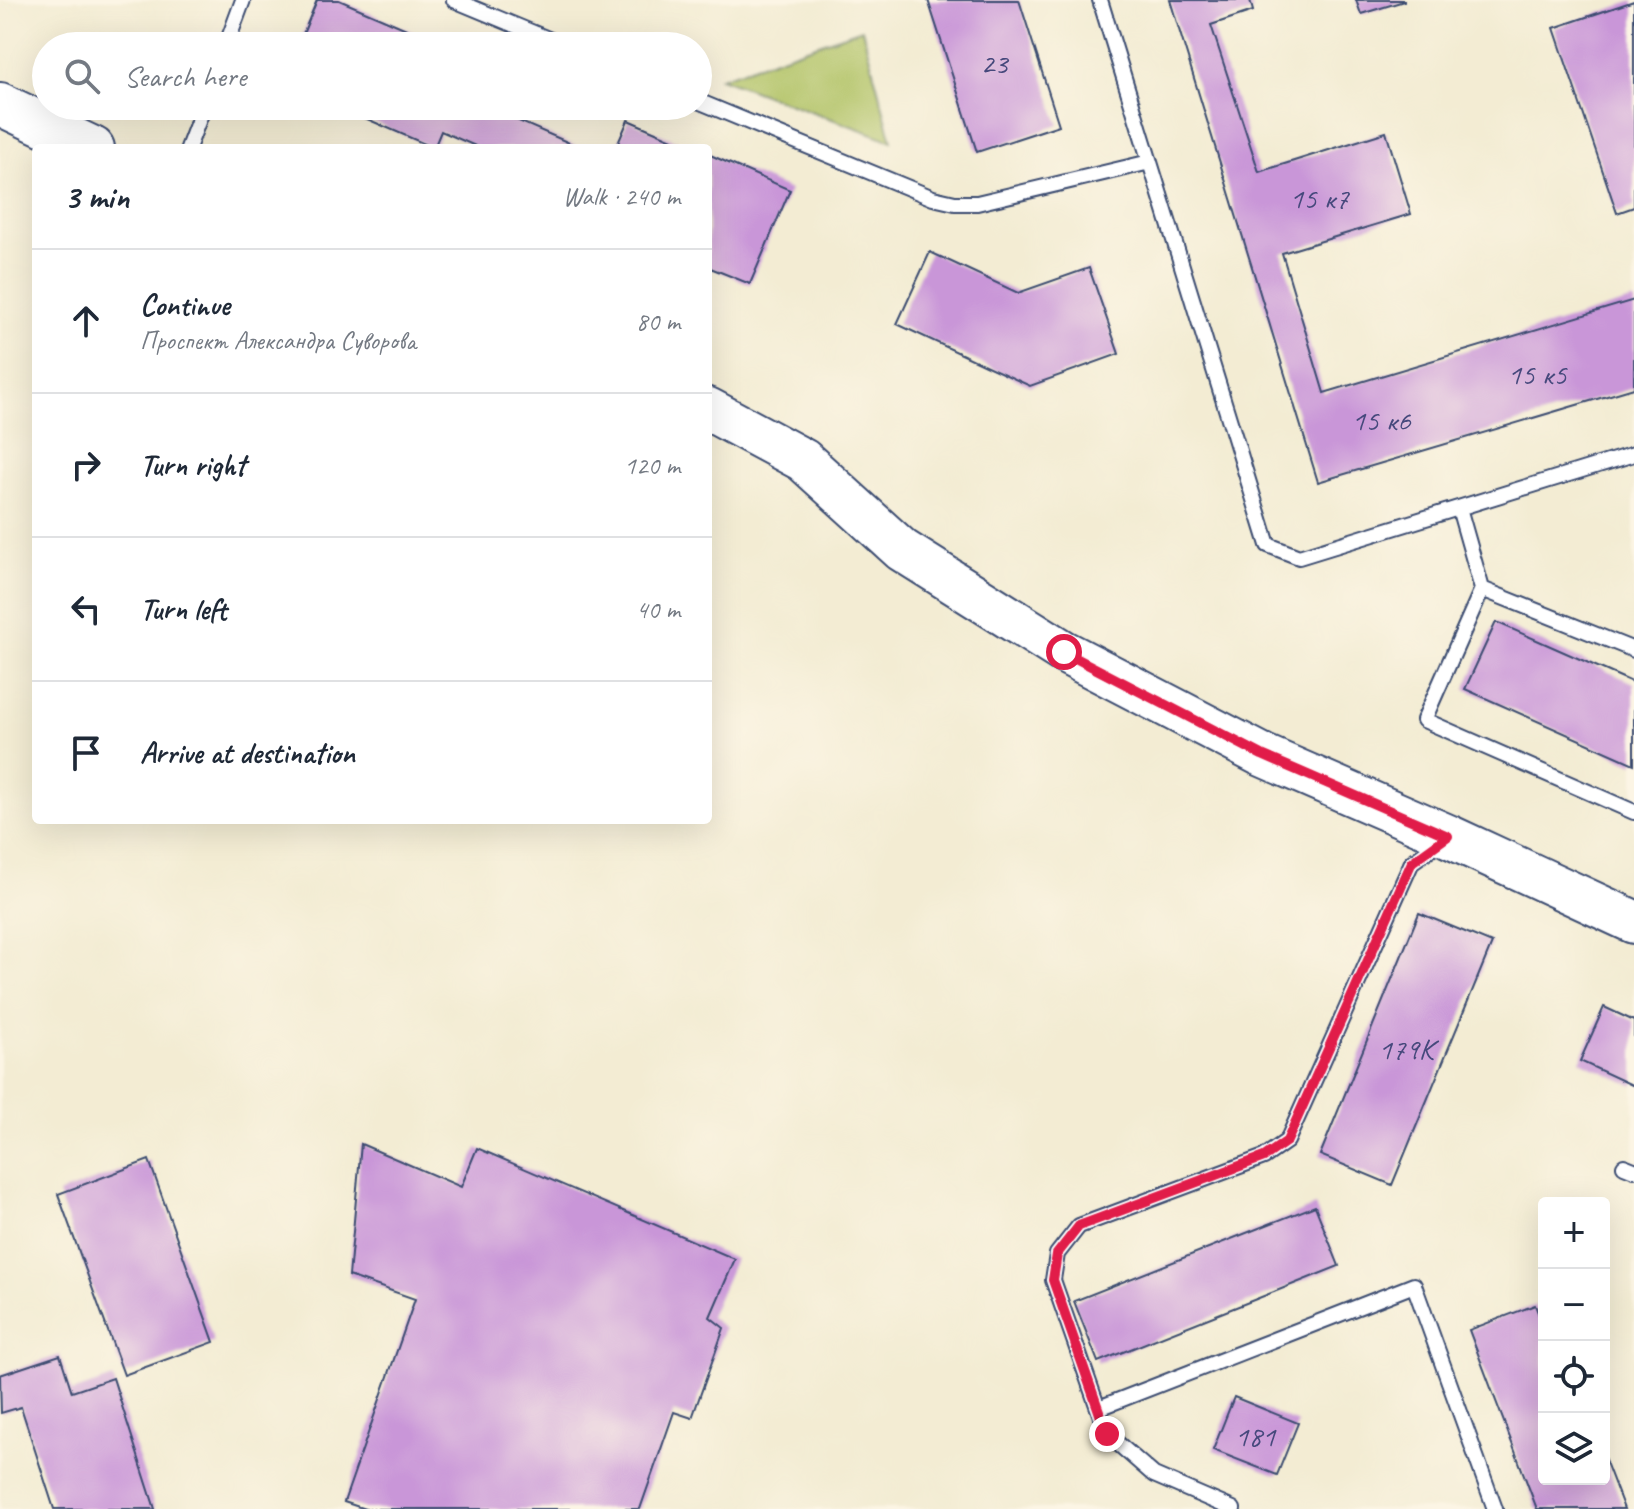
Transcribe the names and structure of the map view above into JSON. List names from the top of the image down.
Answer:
{
  "house_numbers": [
    "23",
    "15 к7",
    "15 к5",
    "15 к6",
    "179К",
    "181"
  ],
  "page": {
    "search": "Search here",
    "heading": ["3 min", "Walk · 240 m"],
    "list": [
      ["Continue", "Проспект Александра Суворова", "80 m"],
      ["Turn right", "120 m"],
      ["Turn left", "40 m"],
      "Arrive at destination"
    ],
    "map_buttons": ["+", "−"]
  }
}
